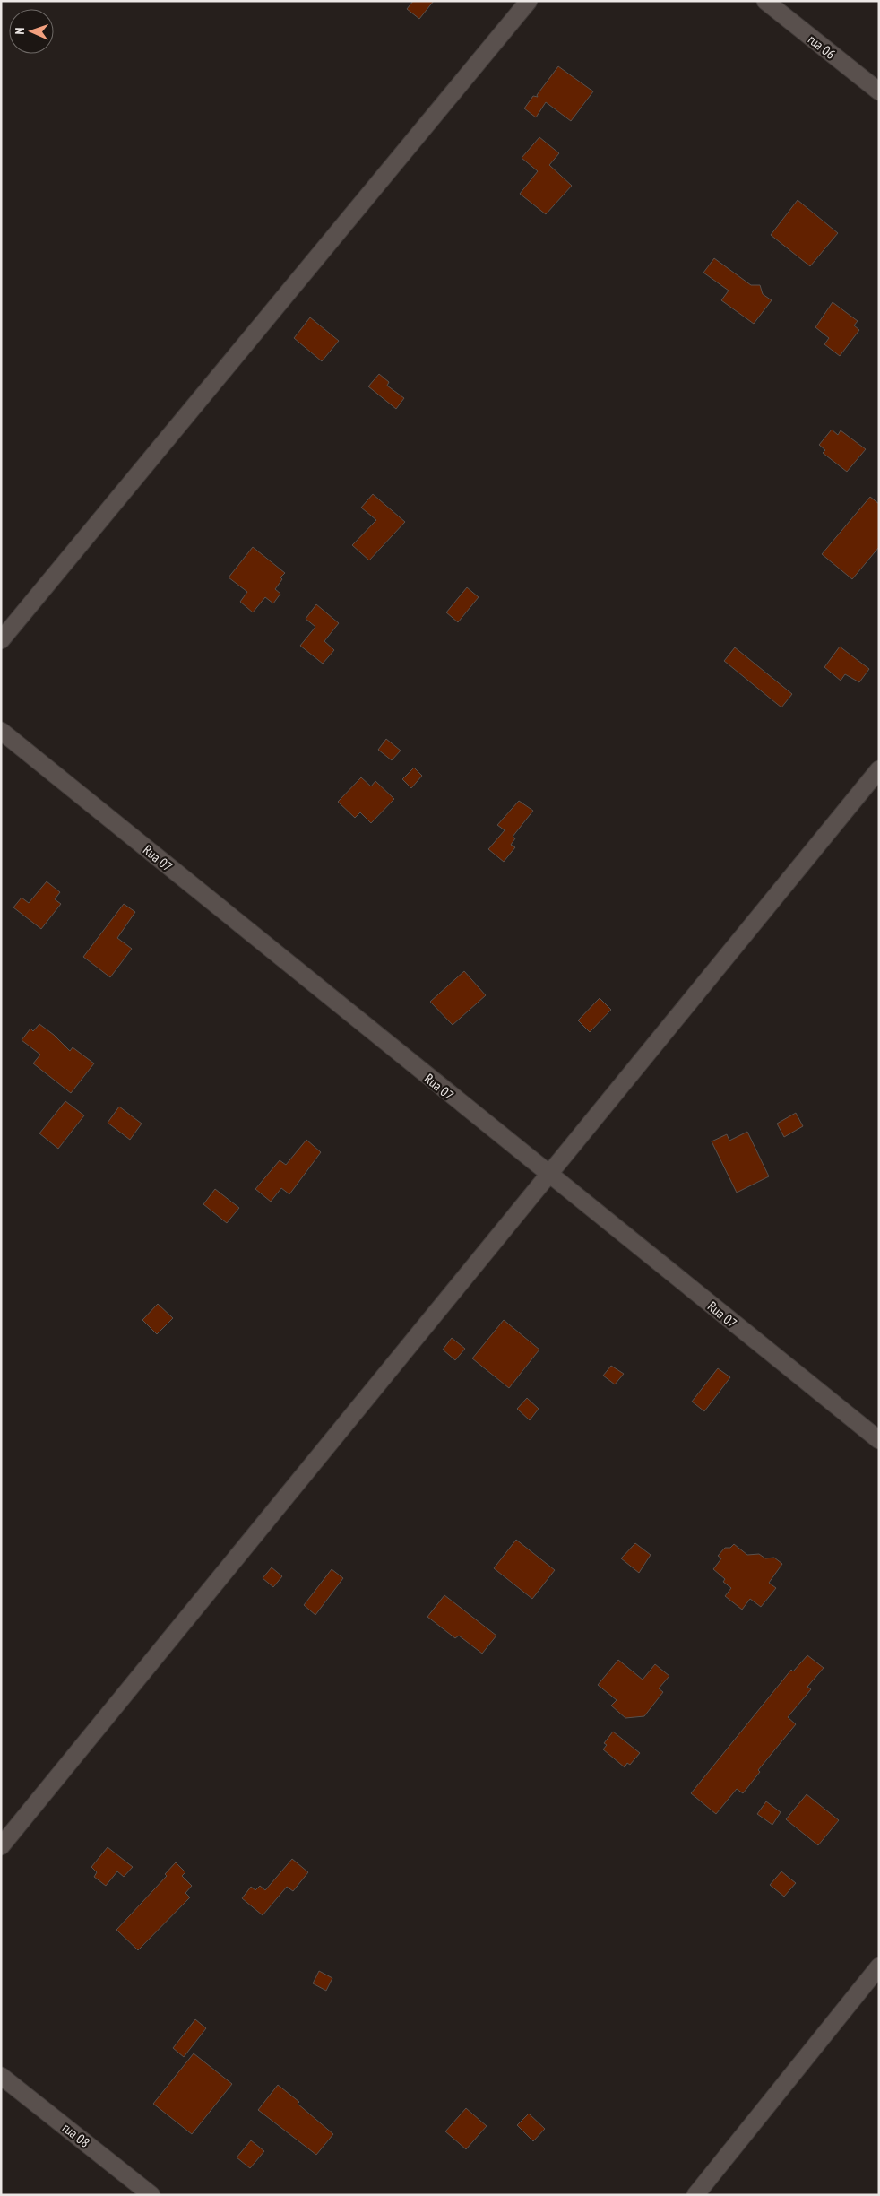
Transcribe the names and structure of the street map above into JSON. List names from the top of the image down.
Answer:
{
  "streets": {
    "street": ["rua 06", "Rua 07", "rua 08"]
  },
  "north": "left"
}
